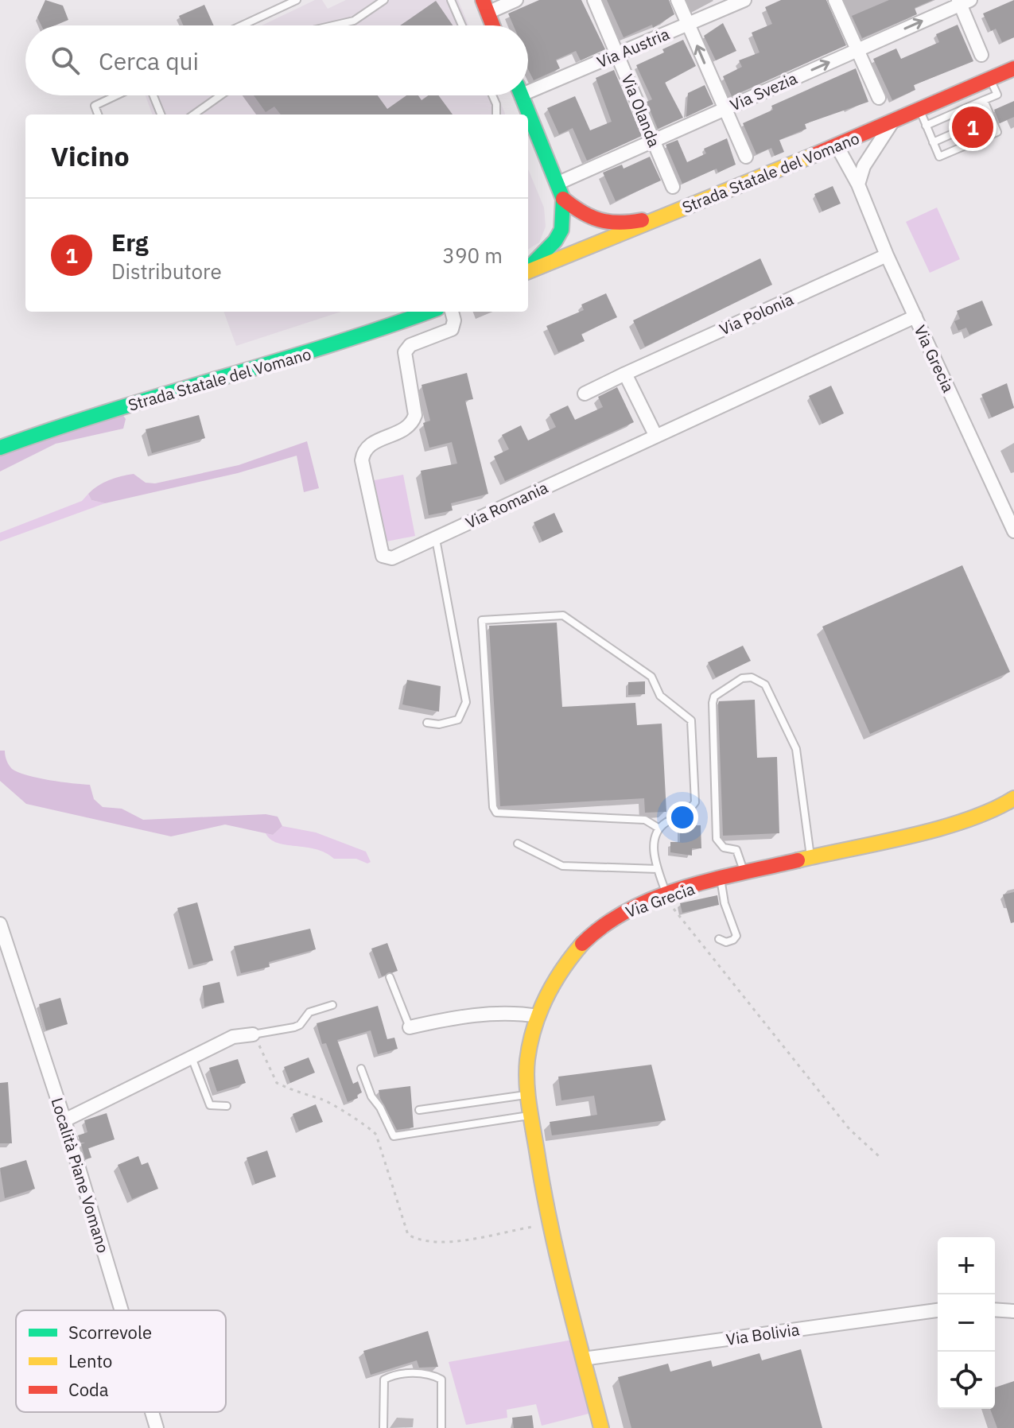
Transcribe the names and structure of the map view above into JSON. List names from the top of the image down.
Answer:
{
  "streets": {
    "main road": ["Strada Statale del Vomano", "Via Grecia"],
    "street": [
      "Via Austria",
      "Via Svezia",
      "Via Olanda",
      "Via Polonia",
      "Via Romania",
      "Località Piane Vomano",
      "Via Bolivia"
    ]
  },
  "crossings": [
    ["Via Austria", "Via Olanda"],
    ["Via Svezia", "Via Olanda"],
    ["Strada Statale del Vomano", "Via Grecia"],
    ["Via Polonia", "Via Grecia"],
    ["Via Grecia", "Via Romania"],
    ["Via Grecia", "Via Bolivia"]
  ],
  "one_way": ["Via Svezia"],
  "legend": ["Scorrevole", "Lento", "Coda"],
  "page": {
    "search": "Cerca qui",
    "pins": "1",
    "heading": "Vicino",
    "list": [
      {
        "mark": "1",
        "name": "Erg",
        "note": "Distributore",
        "value": "390 m"
      }
    ],
    "map_buttons": ["+", "−"]
  }
}
